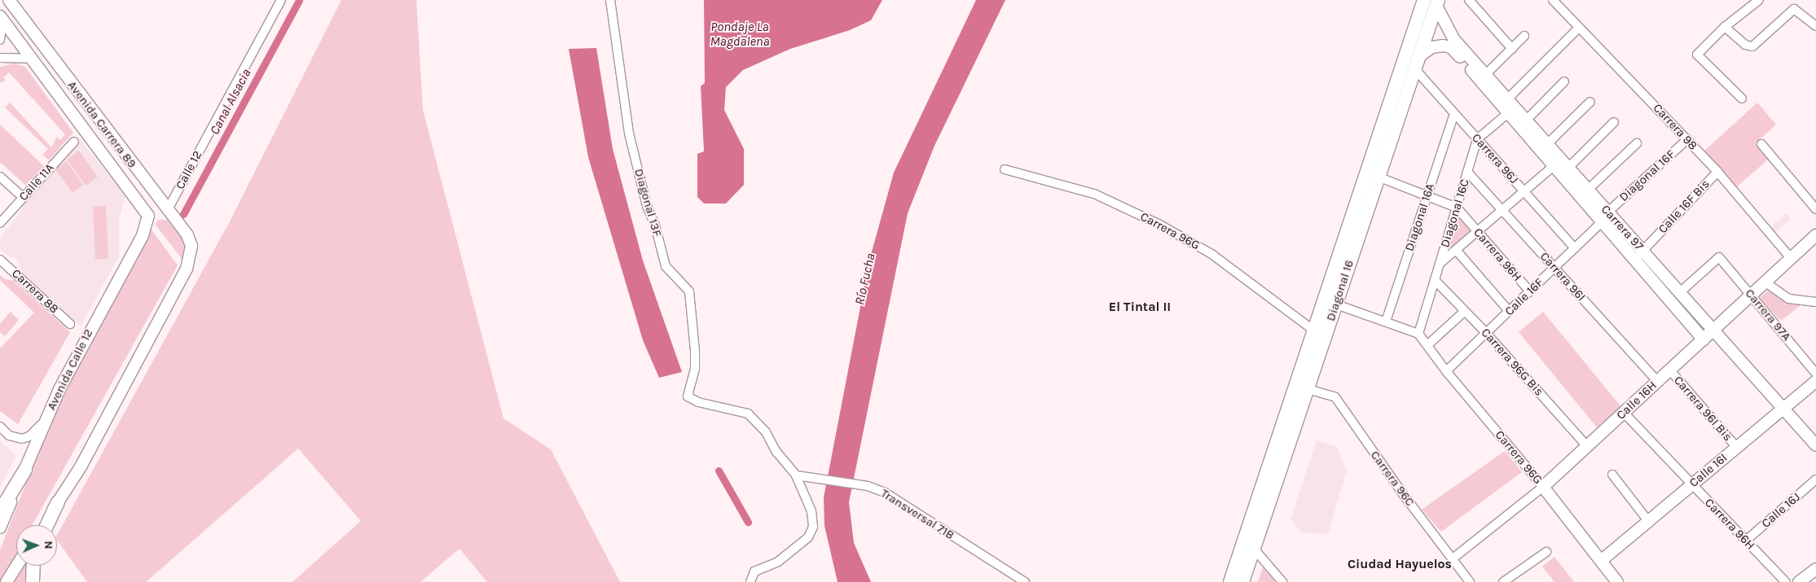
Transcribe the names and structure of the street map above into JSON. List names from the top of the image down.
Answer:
{
  "streets": {
    "main road": ["Diagonal 16"],
    "street": [
      "Avenida Carrera 89",
      "Carrera 98",
      "Carrera 96J",
      "Calle 12",
      "Diagonal 16F",
      "Calle 11A",
      "Diagonal 13F",
      "Calle 16F Bis",
      "Diagonal 16C",
      "Diagonal 16A",
      "Carrera 97",
      "Carrera 96G",
      "Carrera 96H",
      "Carrera 96I",
      "Carrera 88",
      "Calle 16F",
      "Carrera 97A",
      "Carrera 96G Bis",
      "Avenida Calle 12",
      "Calle 16H",
      "Carrera 96I Bis",
      "Calle 16I",
      "Carrera 96C",
      "Calle 16J",
      "Transversal 71B"
    ]
  },
  "crossings": [
    ["Avenida Carrera 89", "Calle 12"],
    ["Avenida Carrera 89", "Avenida Calle 12"],
    ["Carrera 98", "Diagonal 16F"],
    ["Carrera 98", "Calle 16F Bis"],
    ["Carrera 98", "Calle 16H"],
    ["Carrera 96J", "Diagonal 16C"],
    ["Carrera 96J", "Diagonal 16A"],
    ["Carrera 96J", "Carrera 97"],
    ["Carrera 96J", "Diagonal 16"],
    ["Carrera 96J", "Calle 16F"],
    ["Diagonal 16F", "Carrera 97"],
    ["Diagonal 13F", "Transversal 71B"],
    ["Calle 16F Bis", "Carrera 97"],
    ["Diagonal 16C", "Carrera 96G"],
    ["Diagonal 16C", "Carrera 96H"],
    ["Diagonal 16C", "Carrera 96I"],
    ["Diagonal 16C", "Carrera 96G Bis"],
    ["Diagonal 16A", "Carrera 96H"],
    ["Carrera 97", "Diagonal 16"],
    ["Carrera 97", "Calle 16F"],
    ["Carrera 97", "Carrera 97A"],
    ["Carrera 97", "Calle 16H"],
    ["Carrera 97", "Calle 16I"],
    ["Carrera 96G", "Diagonal 16"],
    ["Carrera 96G", "Calle 16F"],
    ["Carrera 96G", "Calle 16H"],
    ["Carrera 96G", "Calle 16I"],
    ["Carrera 96H", "Diagonal 16"],
    ["Carrera 96H", "Calle 16F"],
    ["Carrera 96H", "Calle 16H"],
    ["Carrera 96H", "Calle 16I"],
    ["Carrera 96H", "Calle 16J"],
    ["Carrera 96I", "Calle 16F"],
    ["Carrera 96I", "Calle 16H"],
    ["Diagonal 16", "Carrera 96C"],
    ["Calle 16F", "Carrera 96G Bis"],
    ["Carrera 97A", "Calle 16H"],
    ["Carrera 96G Bis", "Calle 16H"],
    ["Calle 16H", "Carrera 96I Bis"],
    ["Calle 16H", "Carrera 96C"],
    ["Carrera 96I Bis", "Calle 16I"]
  ],
  "districts": ["El Tintal II", "Ciudad Hayuelos"],
  "water": ["Pondaje La Magdalena", "Canal Alsacia", "Río Fucha"],
  "north": "right"
}
